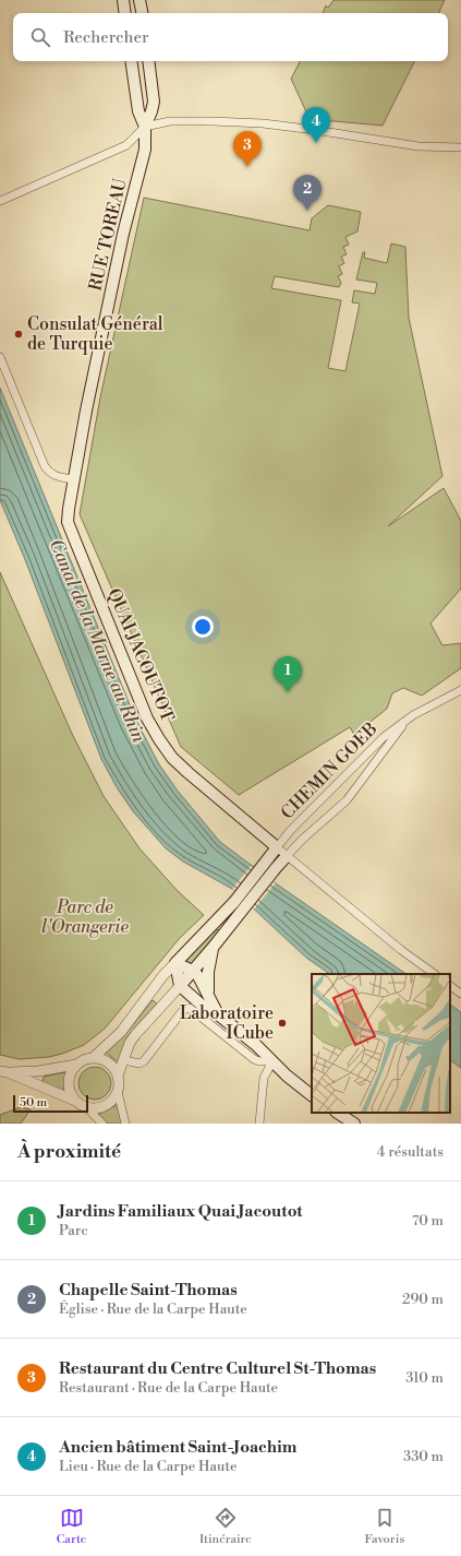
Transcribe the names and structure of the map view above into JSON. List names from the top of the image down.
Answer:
{
  "streets": {
    "main road": ["RUE TOREAU", "QUAI JACOUTOT"],
    "street": ["CHEMIN GOEB"]
  },
  "crossings": [
    ["RUE TOREAU", "QUAI JACOUTOT"],
    ["QUAI JACOUTOT", "CHEMIN GOEB"]
  ],
  "water": ["Canal de la Marne au Rhin"],
  "parks": ["Parc de l'Orangerie"],
  "places": ["Consulat Général de Turquie", "Laboratoire ICube"],
  "scale_bar": "50 m",
  "page": {
    "search": "Rechercher",
    "pins": [
      "4",
      "3",
      "2",
      "1"
    ],
    "scale": "50 m",
    "heading": ["À proximité", "4 résultats"],
    "list": [
      {
        "mark": "1",
        "name": "Jardins Familiaux Quai Jacoutot",
        "note": "Parc",
        "value": "70 m"
      },
      {
        "mark": "2",
        "name": "Chapelle Saint-Thomas",
        "note": "Église · Rue de la Carpe Haute",
        "value": "290 m"
      },
      {
        "mark": "3",
        "name": "Restaurant du Centre Culturel St-Thomas",
        "note": "Restaurant · Rue de la Carpe Haute",
        "value": "310 m"
      },
      {
        "mark": "4",
        "name": "Ancien bâtiment Saint-Joachim",
        "note": "Lieu · Rue de la Carpe Haute",
        "value": "330 m"
      }
    ],
    "nav": ["Carte", "Itinéraire", "Favoris"]
  }
}
